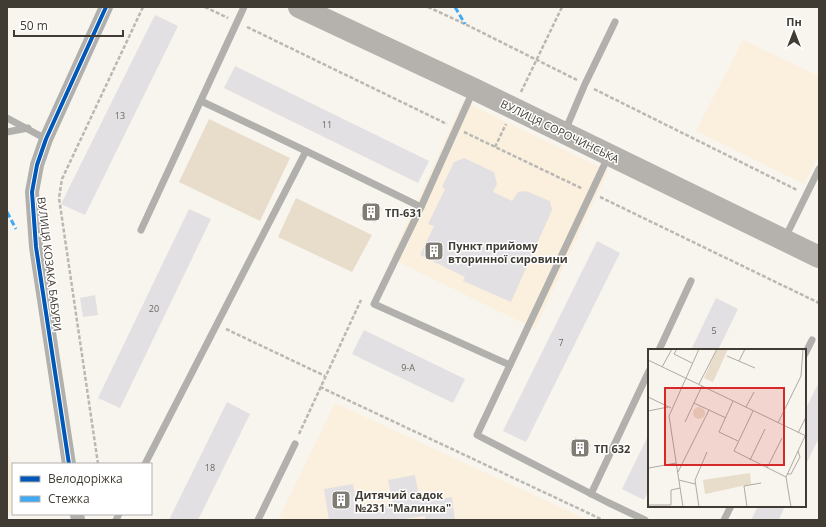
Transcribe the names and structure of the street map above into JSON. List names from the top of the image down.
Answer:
{
  "streets": {
    "main road": ["ВУЛИЦЯ СОРОЧИНСЬКА"],
    "street": ["ВУЛИЦЯ КОЗАКА БАБУРИ"]
  },
  "places": {
    "building": [
      "ТП-631",
      "Пункт прийому вторинної сировини",
      "ТП 632",
      "Дитячий садок №231 \"Малинка\""
    ]
  },
  "house_numbers": [
    "13",
    "11",
    "20",
    "5",
    "7",
    "9-А",
    "18"
  ],
  "legend": ["Велодоріжка", "Стежка"],
  "scale_bar": "50 m",
  "north": "top"
}
